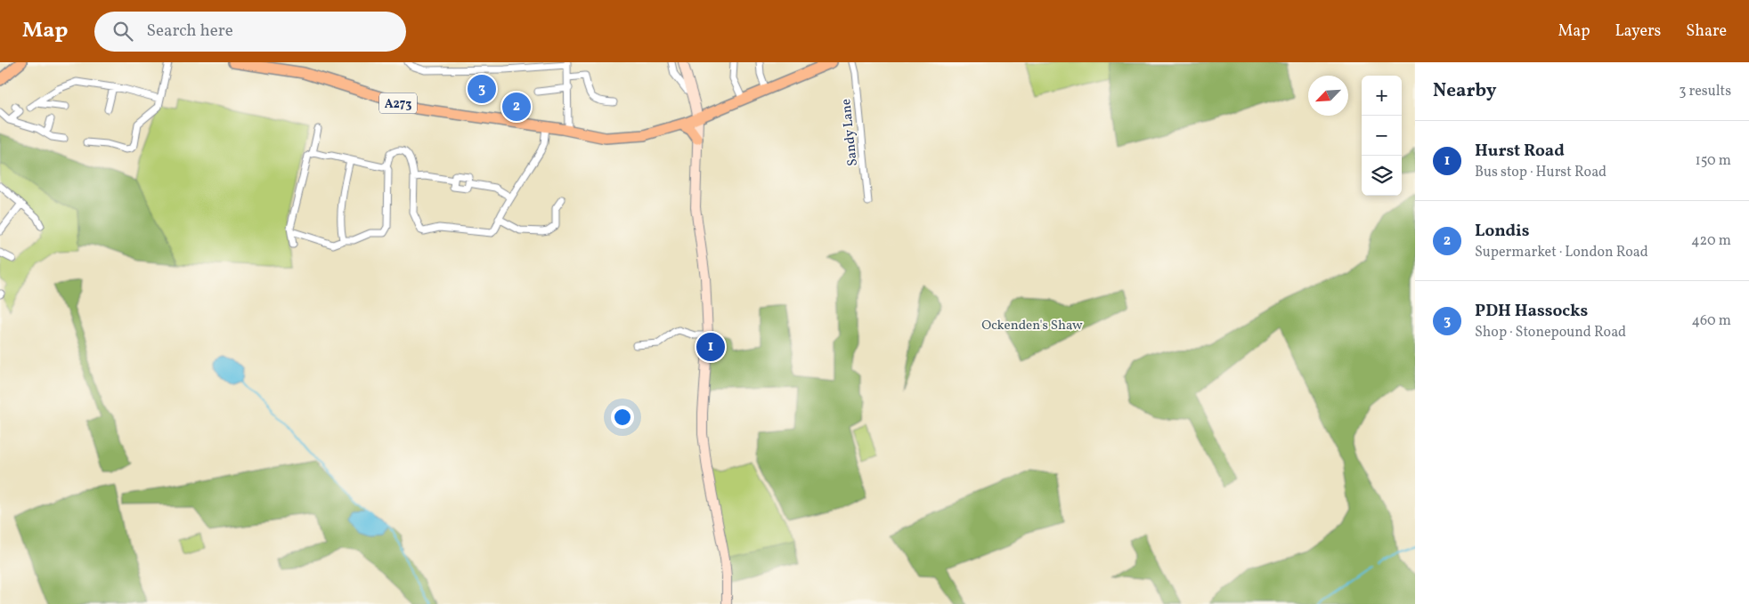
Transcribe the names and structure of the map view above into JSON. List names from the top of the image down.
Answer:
{
  "streets": {
    "main road": ["A273"],
    "street": ["Sandy Lane"]
  },
  "parks": ["Ockenden's Shaw"],
  "north": "bottom left",
  "page": {
    "header": "Map",
    "search": "Search here",
    "nav": ["Map", "Layers", "Share"],
    "heading": ["Nearby", "3 results"],
    "pins": ["3", "2", "1"],
    "map_buttons": ["+", "−"],
    "list": [
      {
        "mark": "1",
        "name": "Hurst Road",
        "note": "Bus stop · Hurst Road",
        "value": "150 m"
      },
      {
        "mark": "2",
        "name": "Londis",
        "note": "Supermarket · London Road",
        "value": "420 m"
      },
      {
        "mark": "3",
        "name": "PDH Hassocks",
        "note": "Shop · Stonepound Road",
        "value": "460 m"
      }
    ]
  }
}
